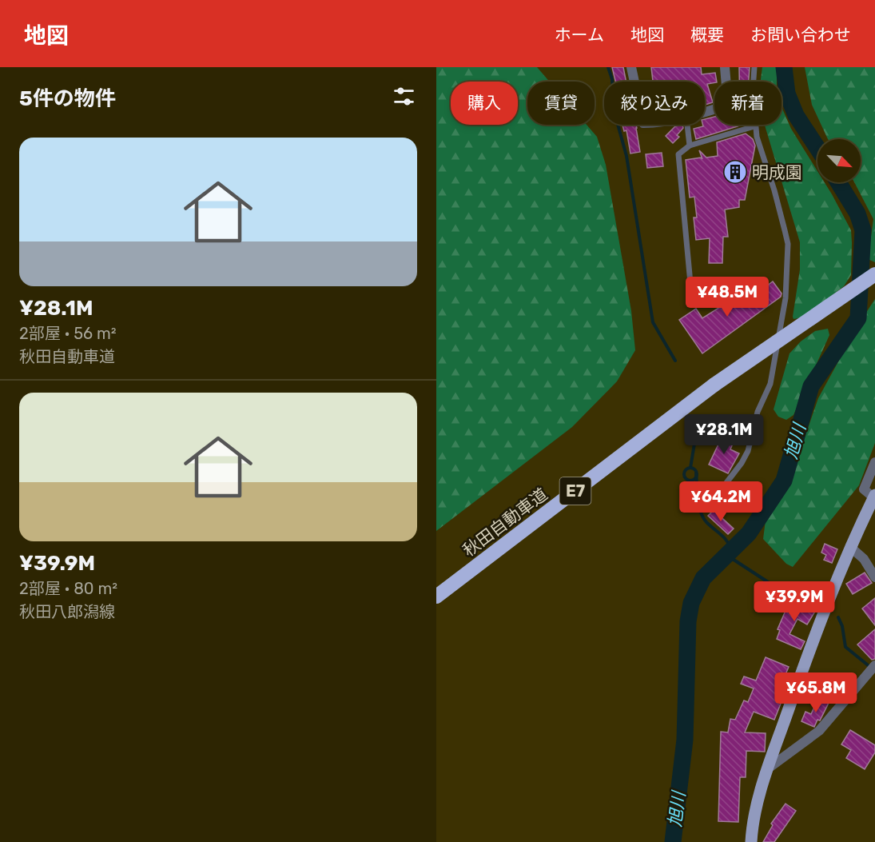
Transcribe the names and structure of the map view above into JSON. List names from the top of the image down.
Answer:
{
  "streets": {
    "highway": ["E7", "秋田自動車道"]
  },
  "water": ["旭川"],
  "places": {
    "building": ["明成園"]
  },
  "north": "bottom right",
  "page": {
    "header": "地図",
    "nav": [
      "ホーム",
      "地図",
      "概要",
      "お問い合わせ"
    ],
    "heading": "5件の物件",
    "chip": [
      "購入",
      "賃貸",
      "絞り込み",
      "新着"
    ],
    "list": [
      {
        "name": "¥28.1M",
        "note": "2部屋 · 56 m² · 秋田自動車道"
      },
      {
        "name": "¥39.9M",
        "note": "2部屋 · 80 m² · 秋田八郎潟線"
      }
    ],
    "price": [
      "¥48.5M",
      "¥28.1M",
      "¥64.2M",
      "¥39.9M",
      "¥65.8M"
    ]
  }
}
